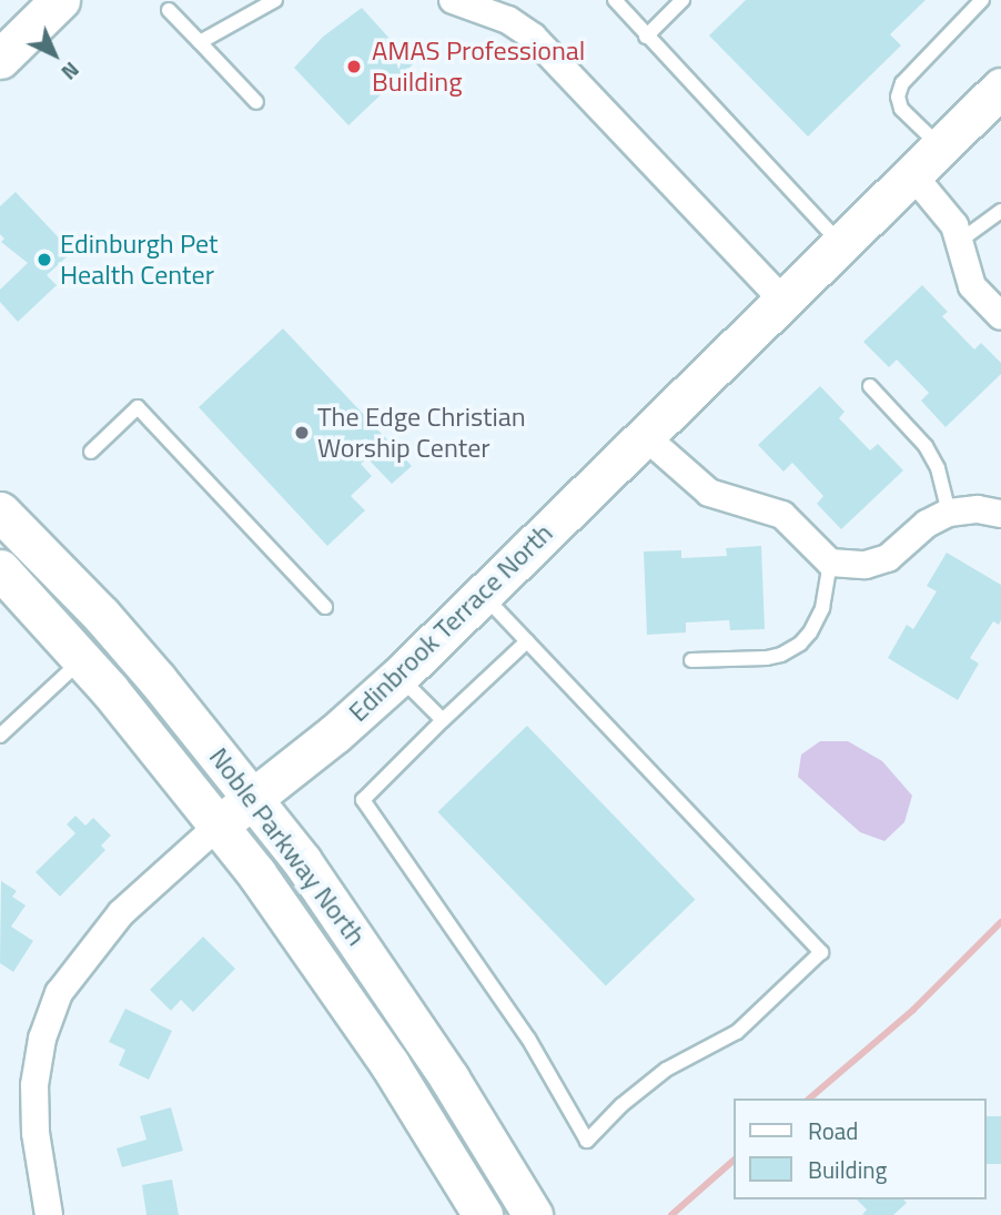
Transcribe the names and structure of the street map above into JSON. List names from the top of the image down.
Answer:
{
  "streets": {
    "main road": ["Edinbrook Terrace North", "Noble Parkway North"]
  },
  "crossings": [
    ["Edinbrook Terrace North", "Noble Parkway North"]
  ],
  "places": ["AMAS Professional Building", "Edinburgh Pet Health Center", "The Edge Christian Worship Center"],
  "legend": ["Road", "Building"],
  "north": "bottom right"
}
